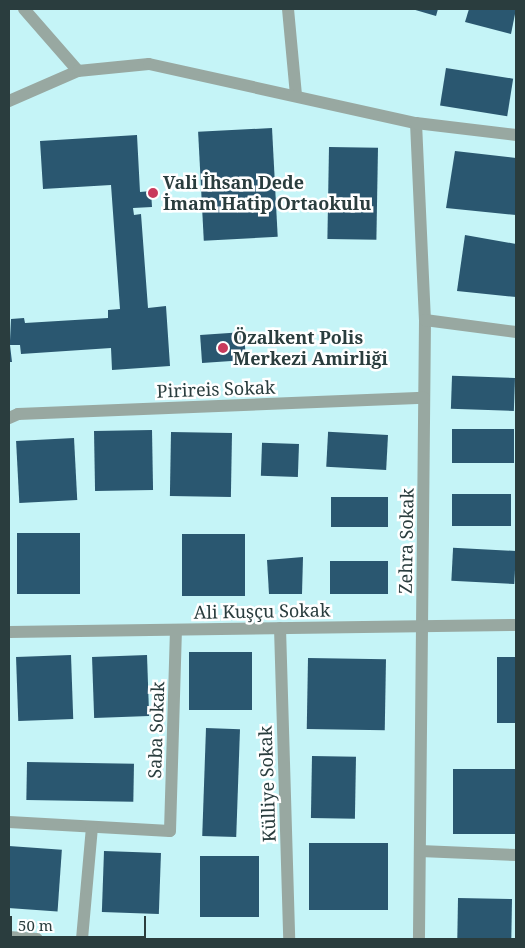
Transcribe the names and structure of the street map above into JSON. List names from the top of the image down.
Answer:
{
  "streets": {
    "street": [
      "Pirireis Sokak",
      "Zehra Sokak",
      "Ali Kuşçu Sokak",
      "Saba Sokak",
      "Külliye Sokak"
    ]
  },
  "crossings": [
    ["Pirireis Sokak", "Zehra Sokak"],
    ["Zehra Sokak", "Ali Kuşçu Sokak"],
    ["Ali Kuşçu Sokak", "Saba Sokak"],
    ["Ali Kuşçu Sokak", "Külliye Sokak"]
  ],
  "places": ["Vali İhsan Dede İmam Hatip Ortaokulu", "Özalkent Polis Merkezi Amirliği"],
  "scale_bar": "50 m"
}
